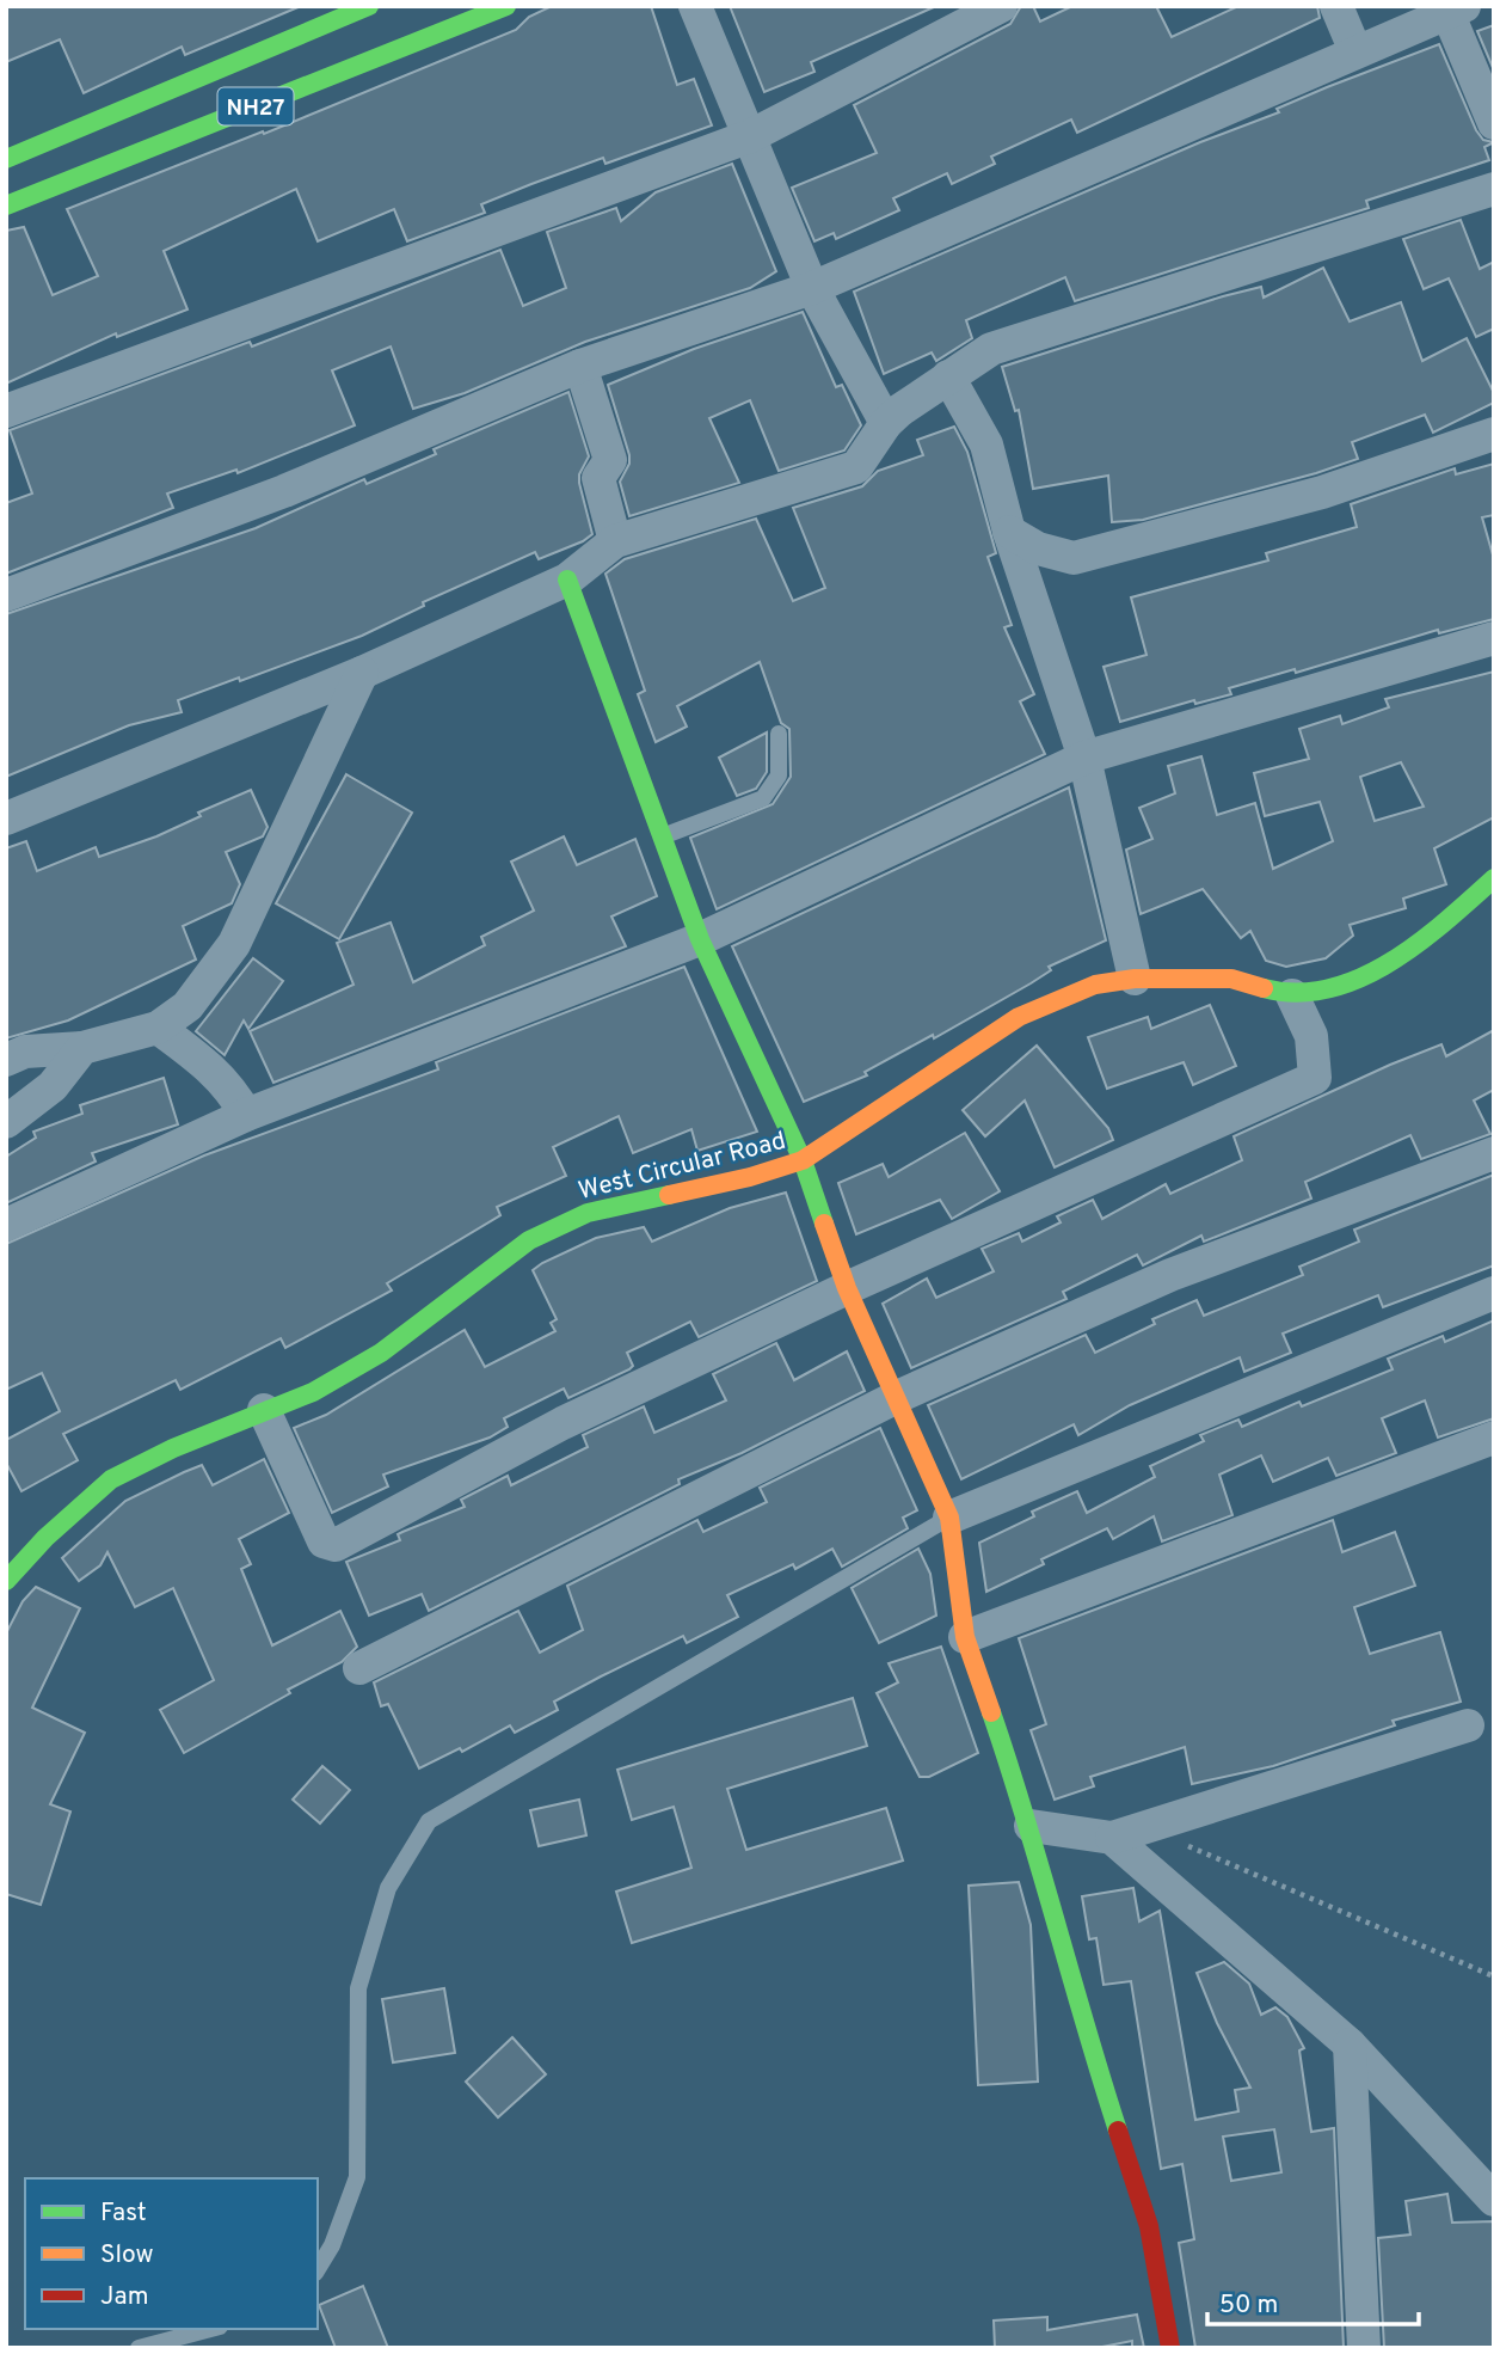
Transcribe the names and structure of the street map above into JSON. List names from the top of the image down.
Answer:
{
  "streets": {
    "main road": ["NH27", "West Circular Road"]
  },
  "legend": ["Fast", "Slow", "Jam"],
  "scale_bar": "50 m"
}
